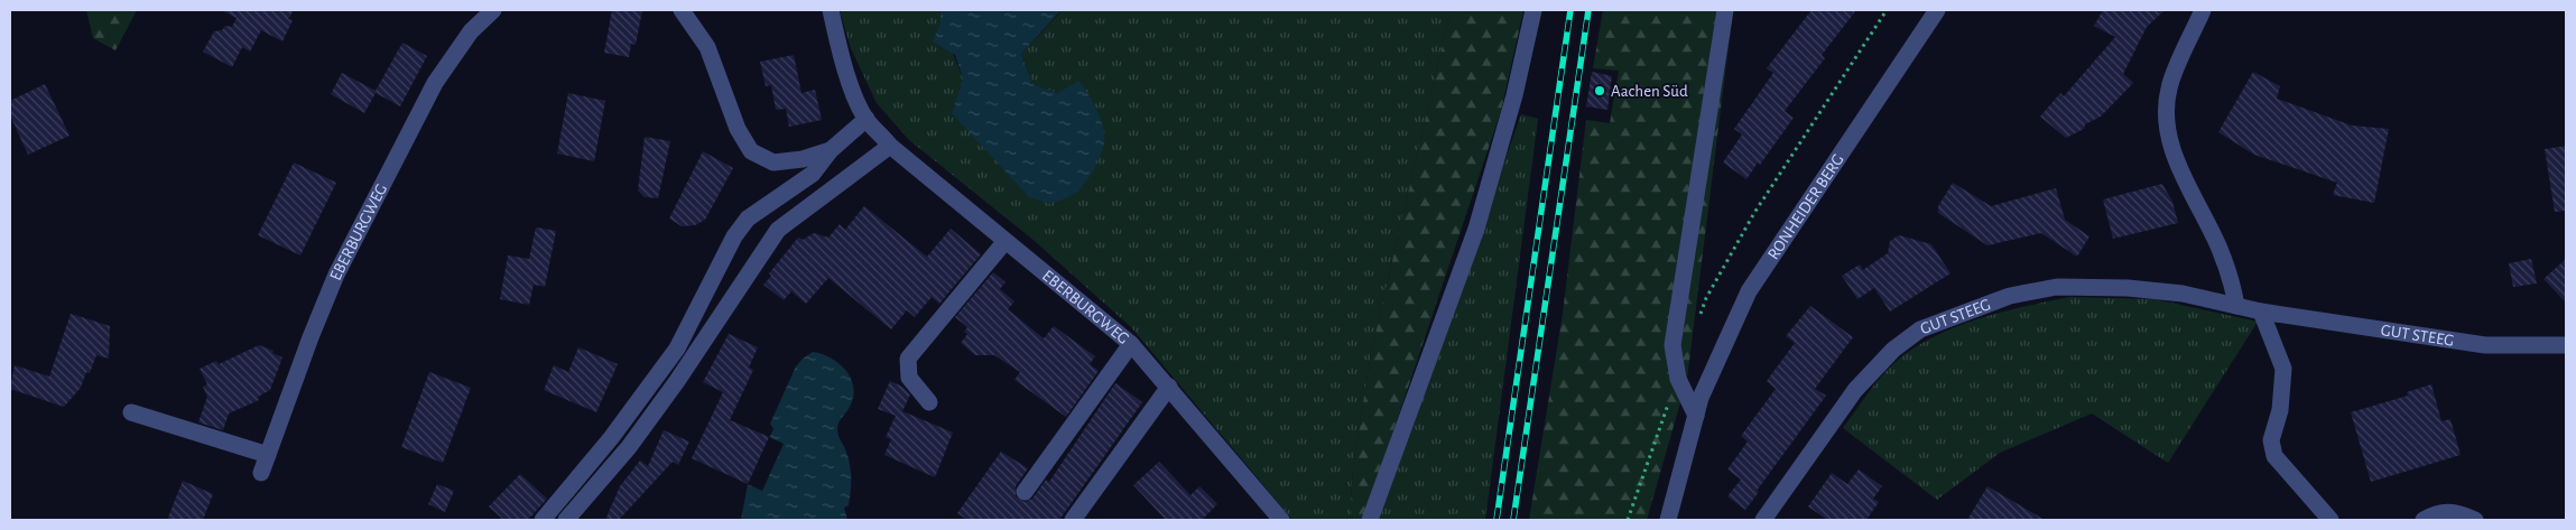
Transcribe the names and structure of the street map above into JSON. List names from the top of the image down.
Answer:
{
  "streets": {
    "street": ["RONHEIDER BERG", "EBERBURGWEG", "GUT STEEG"]
  },
  "places": ["Aachen Süd"]
}
